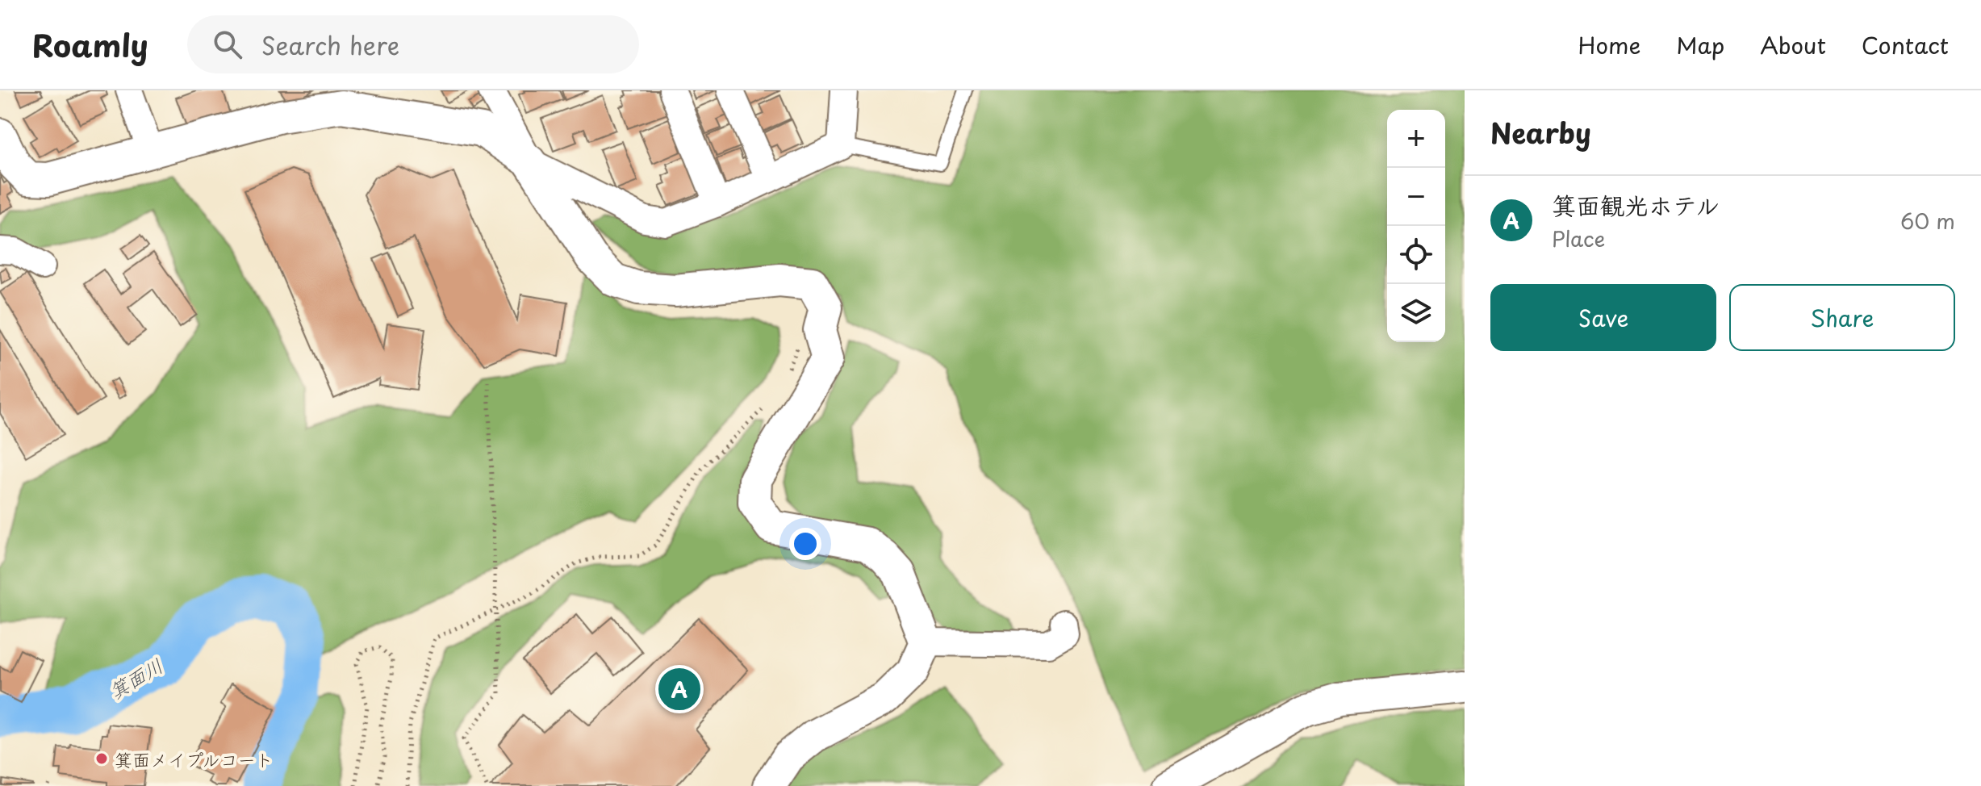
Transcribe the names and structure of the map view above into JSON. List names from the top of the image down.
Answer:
{
  "water": ["箕面川"],
  "places": ["箕面メイプルコート"],
  "page": {
    "header": "Roamly",
    "search": "Search here",
    "nav": [
      "Home",
      "Map",
      "About",
      "Contact"
    ],
    "heading": "Nearby",
    "map_buttons": ["+", "−"],
    "list": [
      {
        "mark": "A",
        "name": "箕面観光ホテル",
        "note": "Place",
        "value": "60 m"
      }
    ],
    "buttons": ["Save", "Share"],
    "pins": "A"
  }
}
